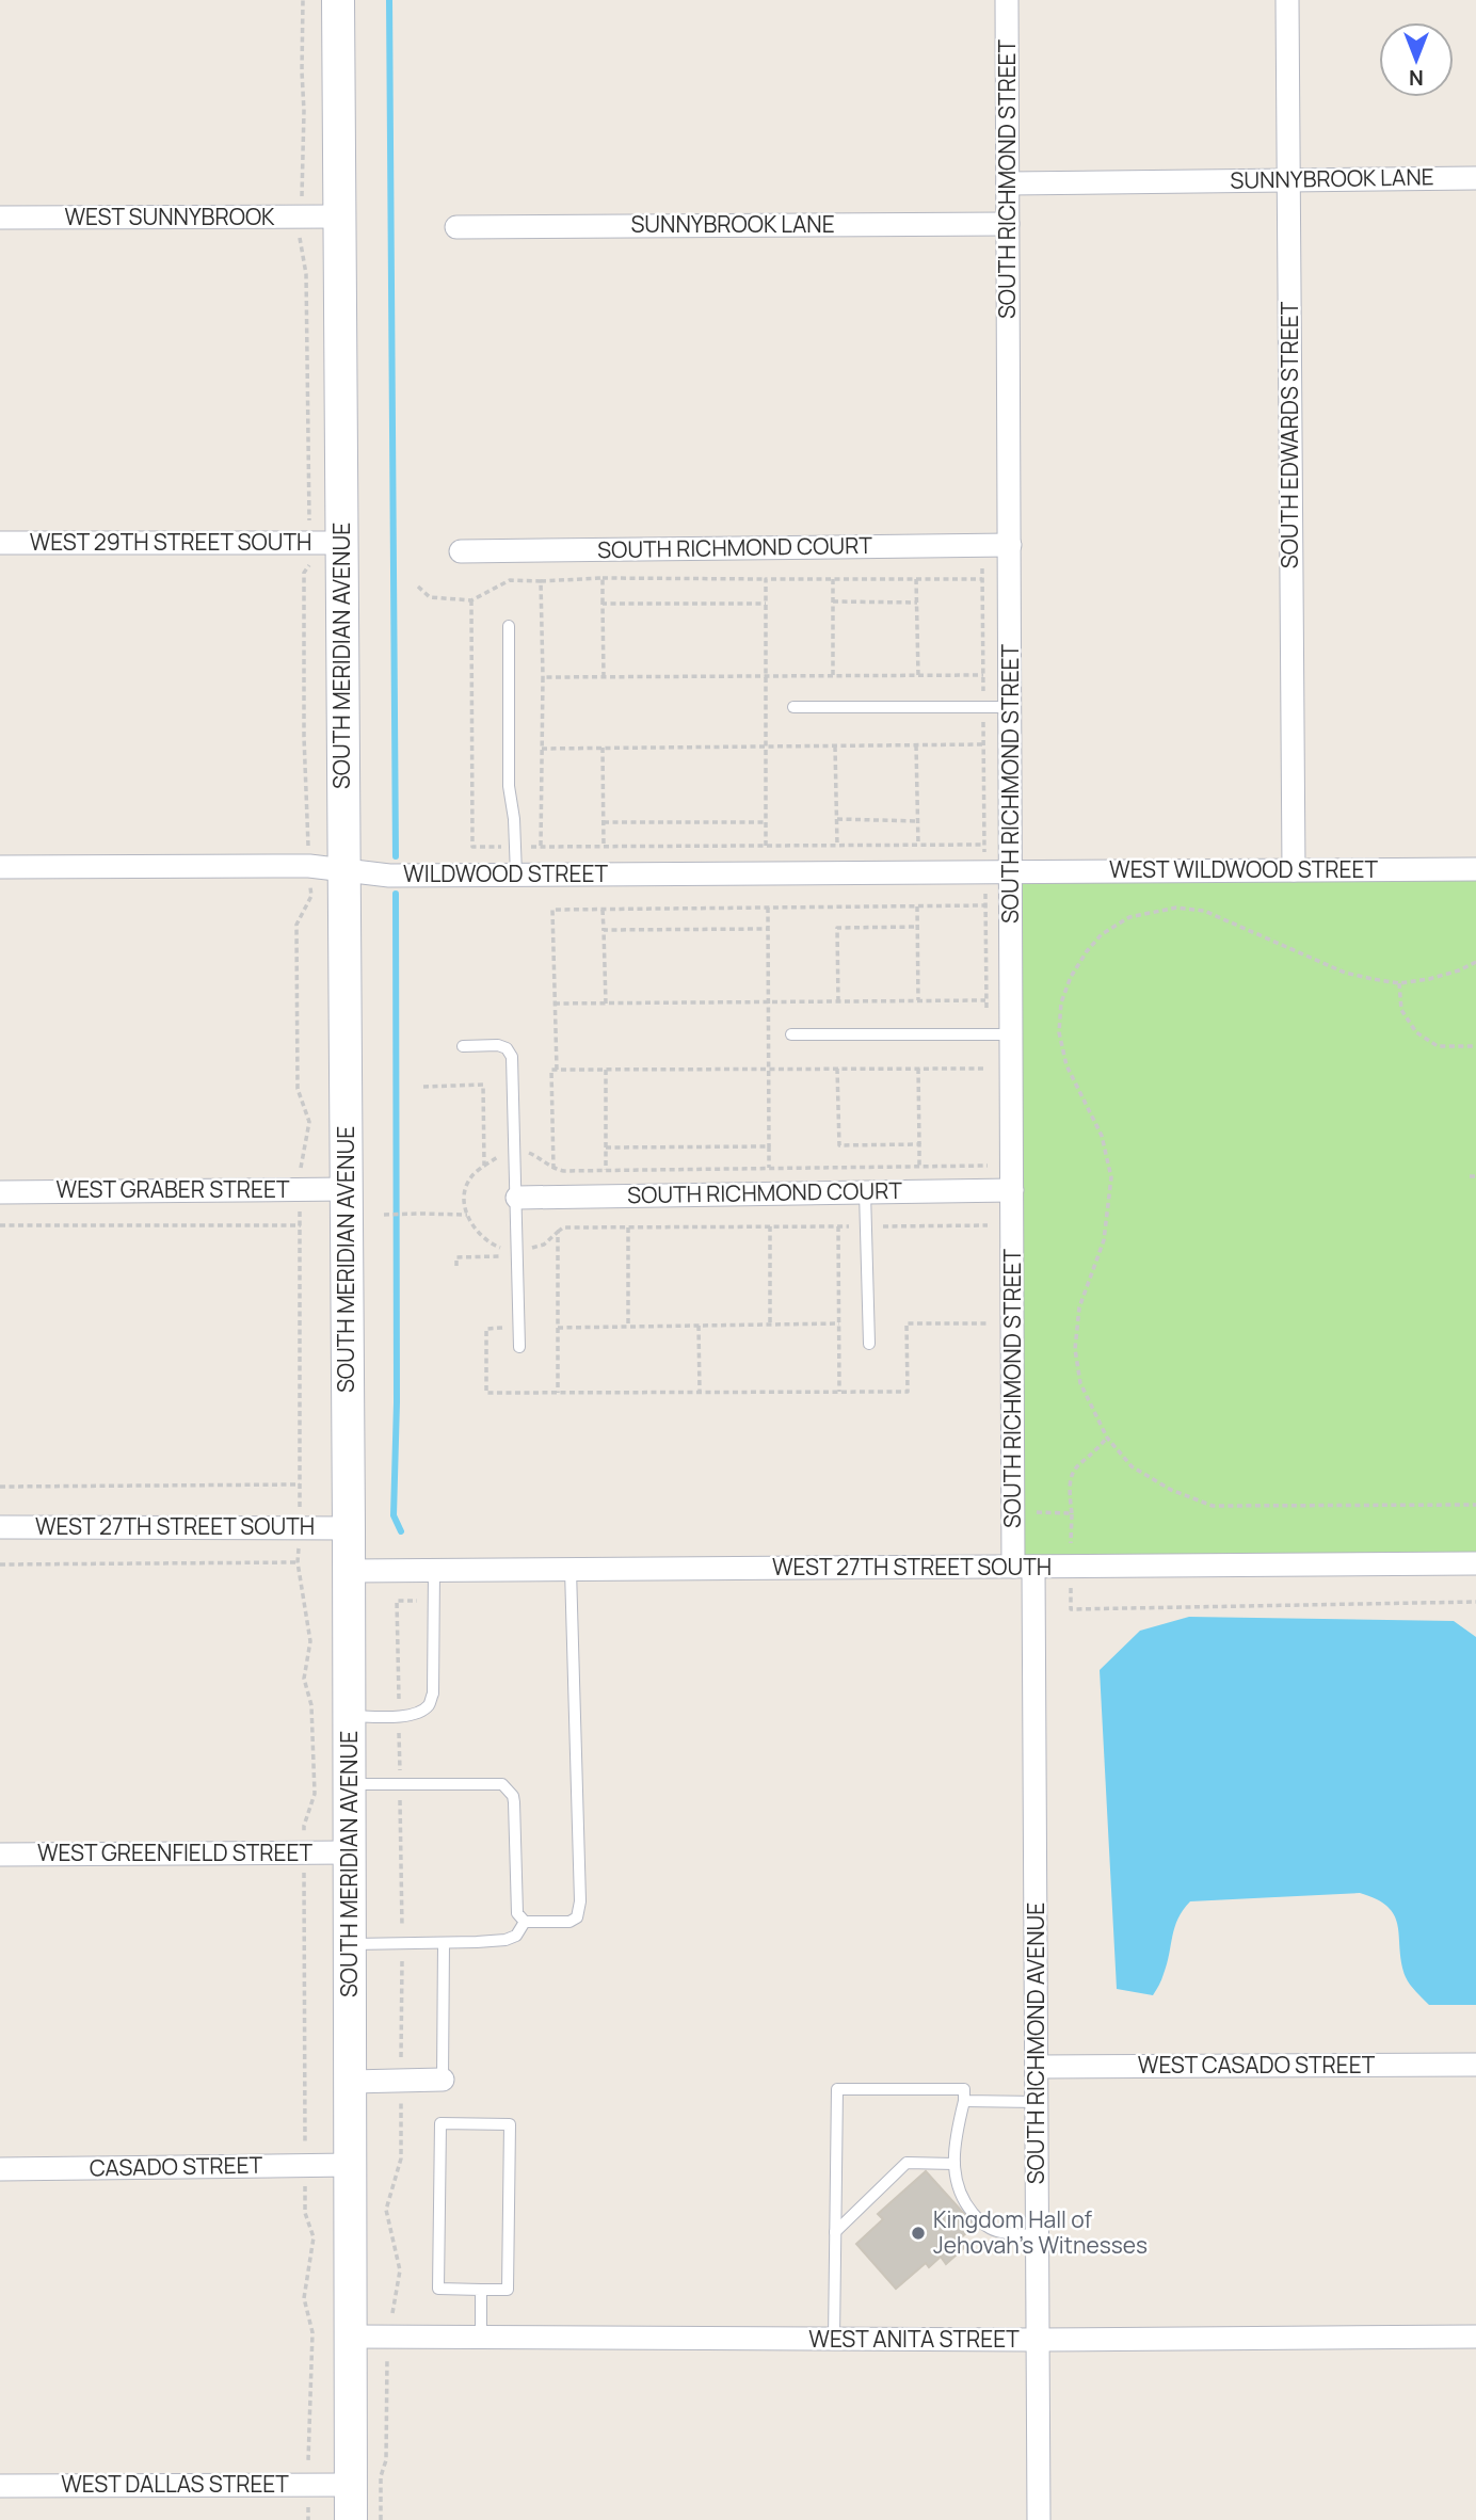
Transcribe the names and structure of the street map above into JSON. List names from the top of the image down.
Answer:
{
  "streets": {
    "main road": ["SOUTH MERIDIAN AVENUE"],
    "street": [
      "SOUTH RICHMOND STREET",
      "SUNNYBROOK LANE",
      "WEST SUNNYBROOK",
      "SOUTH EDWARDS STREET",
      "WEST 29TH STREET SOUTH",
      "SOUTH RICHMOND COURT",
      "WEST WILDWOOD STREET",
      "WILDWOOD STREET",
      "WEST GRABER STREET",
      "WEST 27TH STREET SOUTH",
      "WEST GREENFIELD STREET",
      "SOUTH RICHMOND AVENUE",
      "WEST CASADO STREET",
      "CASADO STREET",
      "WEST ANITA STREET",
      "WEST DALLAS STREET"
    ]
  },
  "crossings": [
    ["SOUTH RICHMOND STREET", "SUNNYBROOK LANE"],
    ["SOUTH RICHMOND STREET", "SOUTH RICHMOND COURT"],
    ["SOUTH RICHMOND STREET", "WEST WILDWOOD STREET"],
    ["SOUTH RICHMOND STREET", "WILDWOOD STREET"],
    ["SOUTH RICHMOND STREET", "WEST 27TH STREET SOUTH"],
    ["SOUTH RICHMOND STREET", "SOUTH RICHMOND AVENUE"],
    ["SUNNYBROOK LANE", "SOUTH EDWARDS STREET"],
    ["WEST SUNNYBROOK", "SOUTH MERIDIAN AVENUE"],
    ["SOUTH EDWARDS STREET", "WEST WILDWOOD STREET"],
    ["WEST 29TH STREET SOUTH", "SOUTH MERIDIAN AVENUE"],
    ["SOUTH MERIDIAN AVENUE", "WILDWOOD STREET"],
    ["SOUTH MERIDIAN AVENUE", "WEST GRABER STREET"],
    ["SOUTH MERIDIAN AVENUE", "WEST 27TH STREET SOUTH"],
    ["SOUTH MERIDIAN AVENUE", "WEST GREENFIELD STREET"],
    ["SOUTH MERIDIAN AVENUE", "CASADO STREET"],
    ["SOUTH MERIDIAN AVENUE", "WEST ANITA STREET"],
    ["SOUTH MERIDIAN AVENUE", "WEST DALLAS STREET"],
    ["WEST WILDWOOD STREET", "WILDWOOD STREET"],
    ["WEST 27TH STREET SOUTH", "SOUTH RICHMOND AVENUE"],
    ["SOUTH RICHMOND AVENUE", "WEST CASADO STREET"],
    ["SOUTH RICHMOND AVENUE", "WEST ANITA STREET"]
  ],
  "places": ["Kingdom Hall of Jehovah's Witnesses"],
  "north": "bottom"
}
